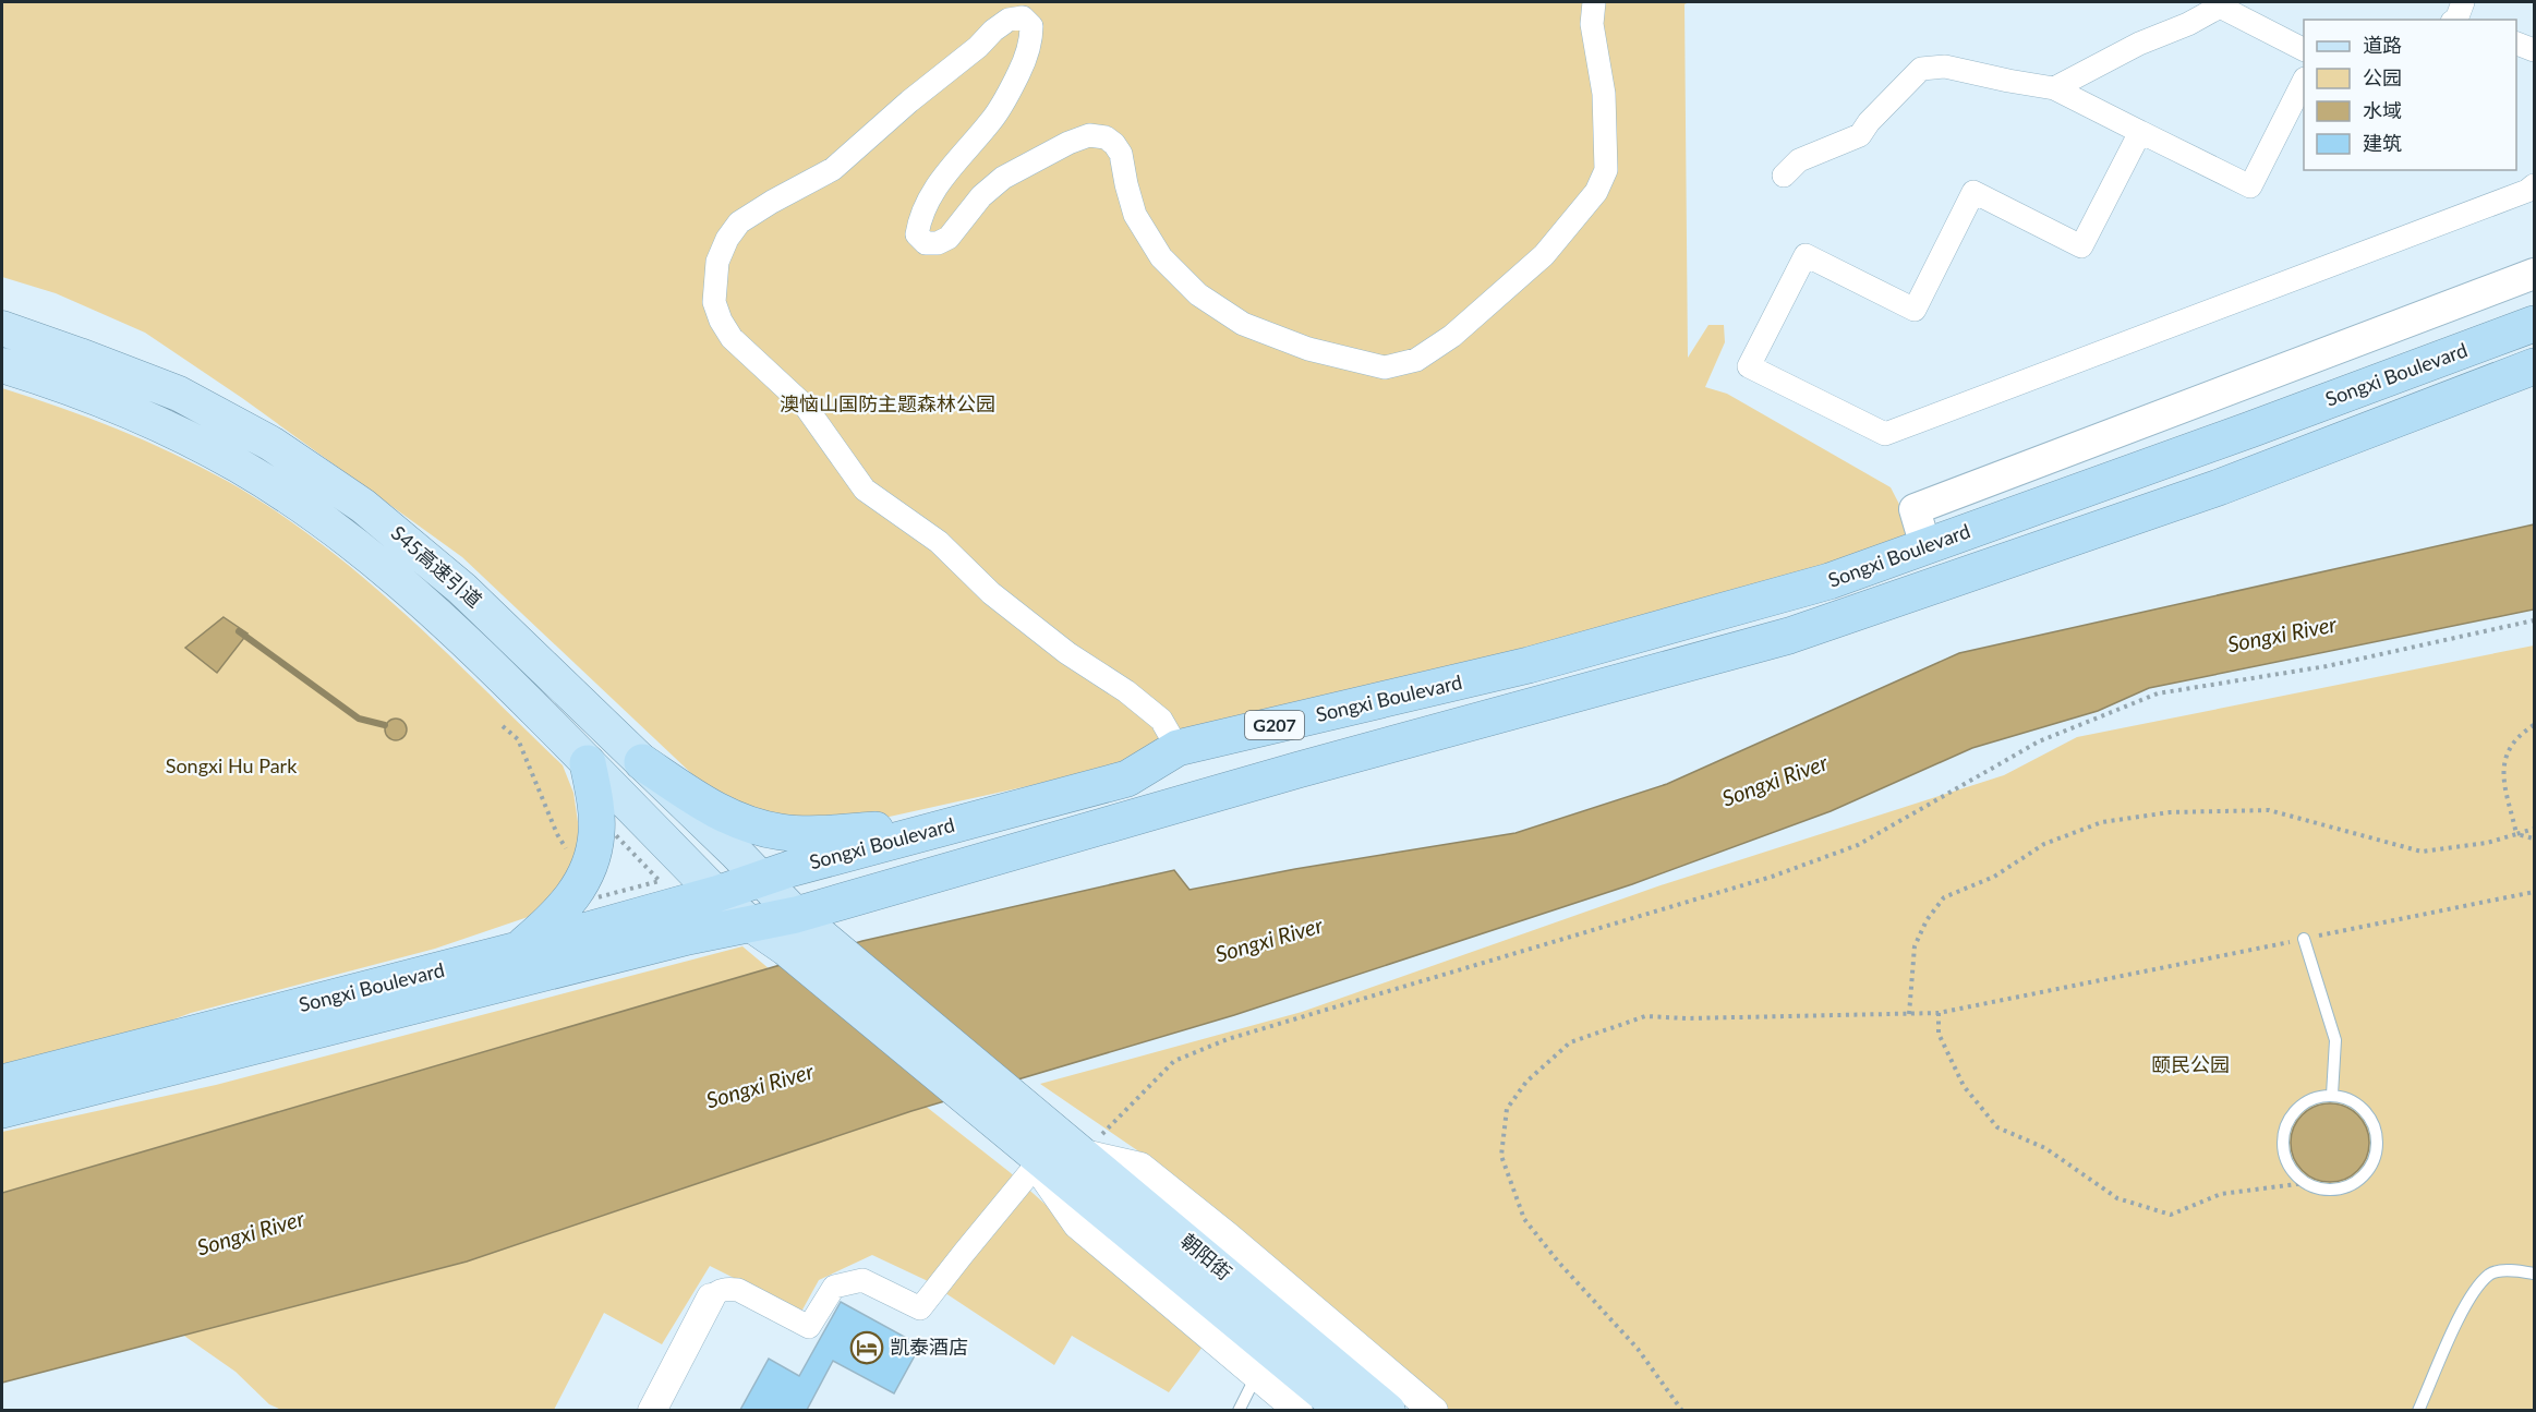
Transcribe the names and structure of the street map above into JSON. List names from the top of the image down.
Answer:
{
  "streets": {
    "highway": ["Songxi Boulevard", "G207"],
    "main road": ["S45高速引道", "朝阳街"]
  },
  "crossings": [
    ["Songxi Boulevard", "S45高速引道"],
    ["S45高速引道", "朝阳街"]
  ],
  "water": ["Songxi River"],
  "parks": ["澳恼山国防主题森林公园", "Songxi Hu Park", "颐民公园"],
  "places": {
    "hotel": ["凯泰酒店"]
  },
  "legend": [
    "道路",
    "公园",
    "水域",
    "建筑"
  ]
}
